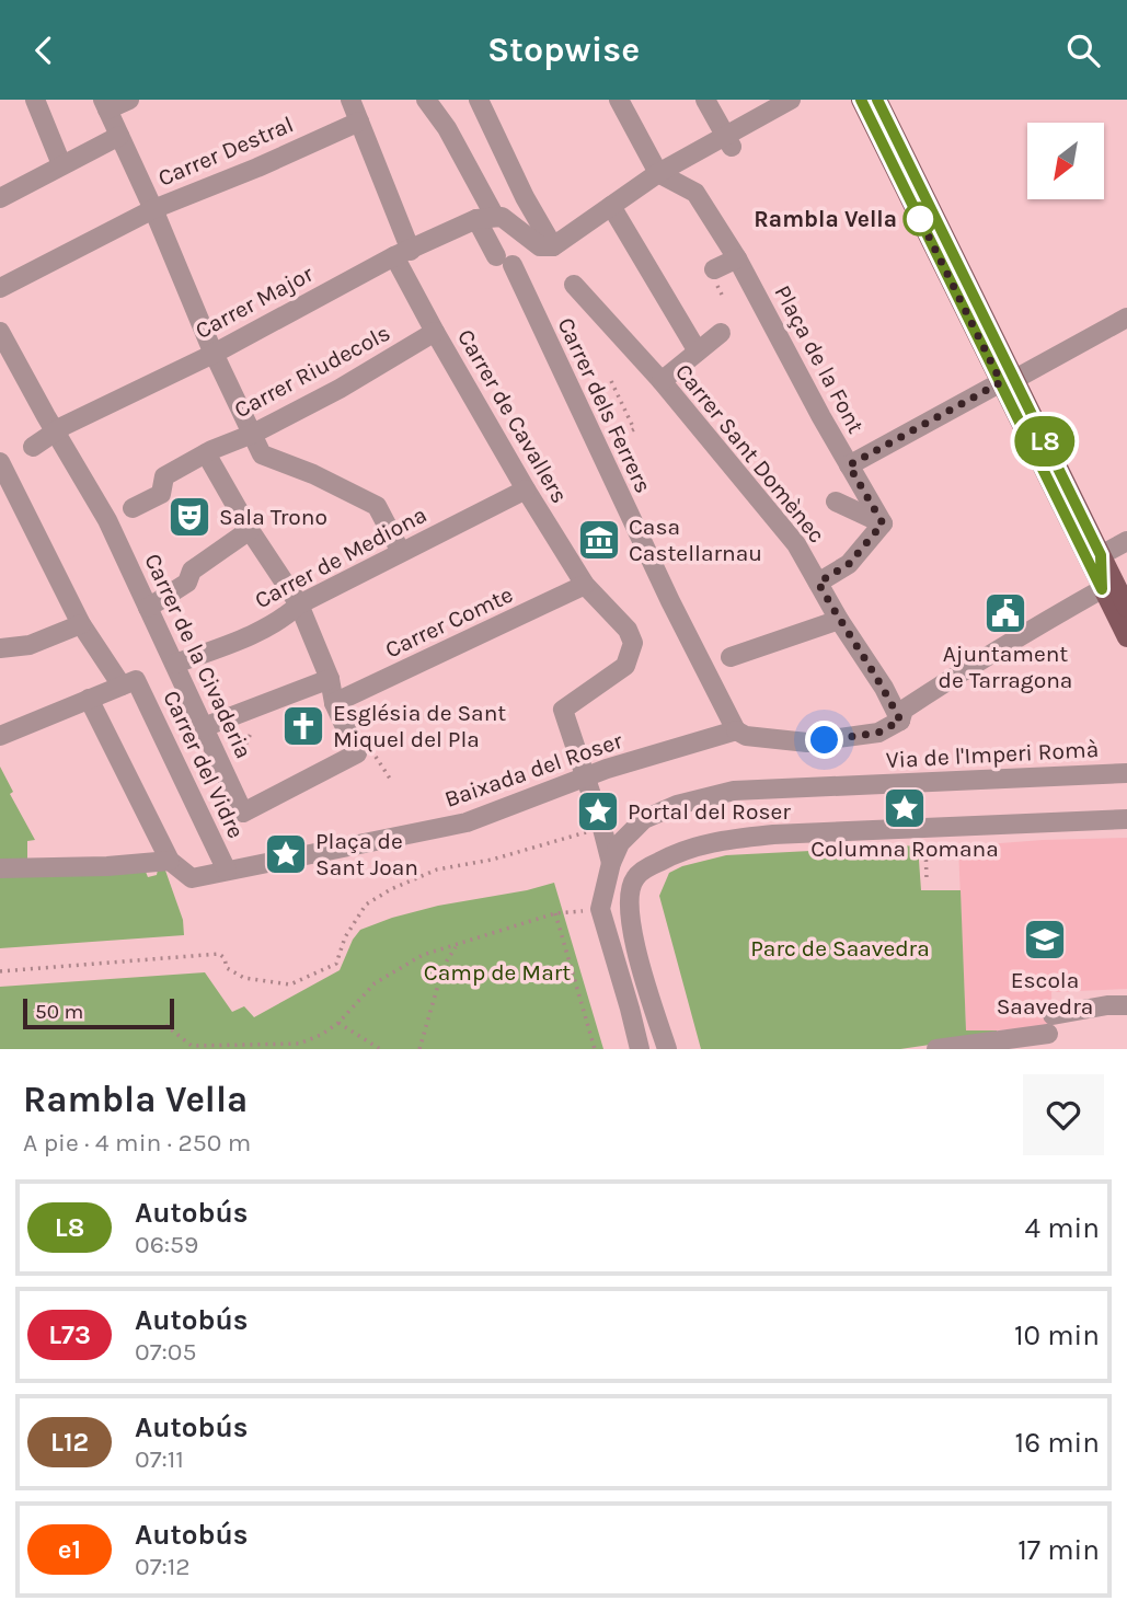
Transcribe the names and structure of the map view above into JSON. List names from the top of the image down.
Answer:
{
  "streets": {
    "street": [
      "Carrer Destral",
      "Carrer Major",
      "Plaça de la Font",
      "Carrer Riudecols",
      "Carrer dels Ferrers",
      "Carrer de Cavallers",
      "Carrer Sant Domènec",
      "Carrer de Mediona",
      "Carrer Comte",
      "Carrer de la Civaderia",
      "Via de l'Imperi Romà",
      "Carrer del Vidre",
      "Baixada del Roser"
    ]
  },
  "crossings": [
    ["Carrer Destral", "Carrer de Cavallers"],
    ["Carrer Major", "Carrer dels Ferrers"],
    ["Carrer Major", "Carrer de Cavallers"],
    ["Carrer Major", "Carrer de la Civaderia"],
    ["Carrer Riudecols", "Carrer de Cavallers"],
    ["Carrer dels Ferrers", "Baixada del Roser"],
    ["Carrer de Cavallers", "Carrer de Mediona"],
    ["Carrer de Cavallers", "Carrer Comte"],
    ["Carrer de Cavallers", "Baixada del Roser"],
    ["Carrer de Mediona", "Carrer de la Civaderia"],
    ["Carrer Comte", "Carrer de la Civaderia"],
    ["Carrer del Vidre", "Baixada del Roser"]
  ],
  "parks": ["Parc de Saavedra", "Camp de Mart"],
  "places": {
    "other": ["Rambla Vella"],
    "theatre": ["Sala Trono"],
    "museum": ["Casa Castellarnau"],
    "public building": ["Ajuntament de Tarragona"],
    "church": ["Església de Sant Miquel del Pla"],
    "place": ["Columna Romana", "Portal del Roser", "Plaça de Sant Joan"],
    "school or university": ["Escola Saavedra"]
  },
  "lines": ["bus line L8"],
  "scale_bar": "50 m",
  "north": "bottom left",
  "page": {
    "header": "Stopwise",
    "on_map": "L8",
    "scale": "50 m",
    "heading": ["Rambla Vella", "A pie · 4 min · 250 m"],
    "list": [
      {
        "mark": "L8",
        "name": "Autobús",
        "note": "06:59",
        "value": "4 min"
      },
      {
        "mark": "L73",
        "name": "Autobús",
        "note": "07:05",
        "value": "10 min"
      },
      {
        "mark": "L12",
        "name": "Autobús",
        "note": "07:11",
        "value": "16 min"
      },
      {
        "mark": "e1",
        "name": "Autobús",
        "note": "07:12",
        "value": "17 min"
      }
    ]
  }
}
